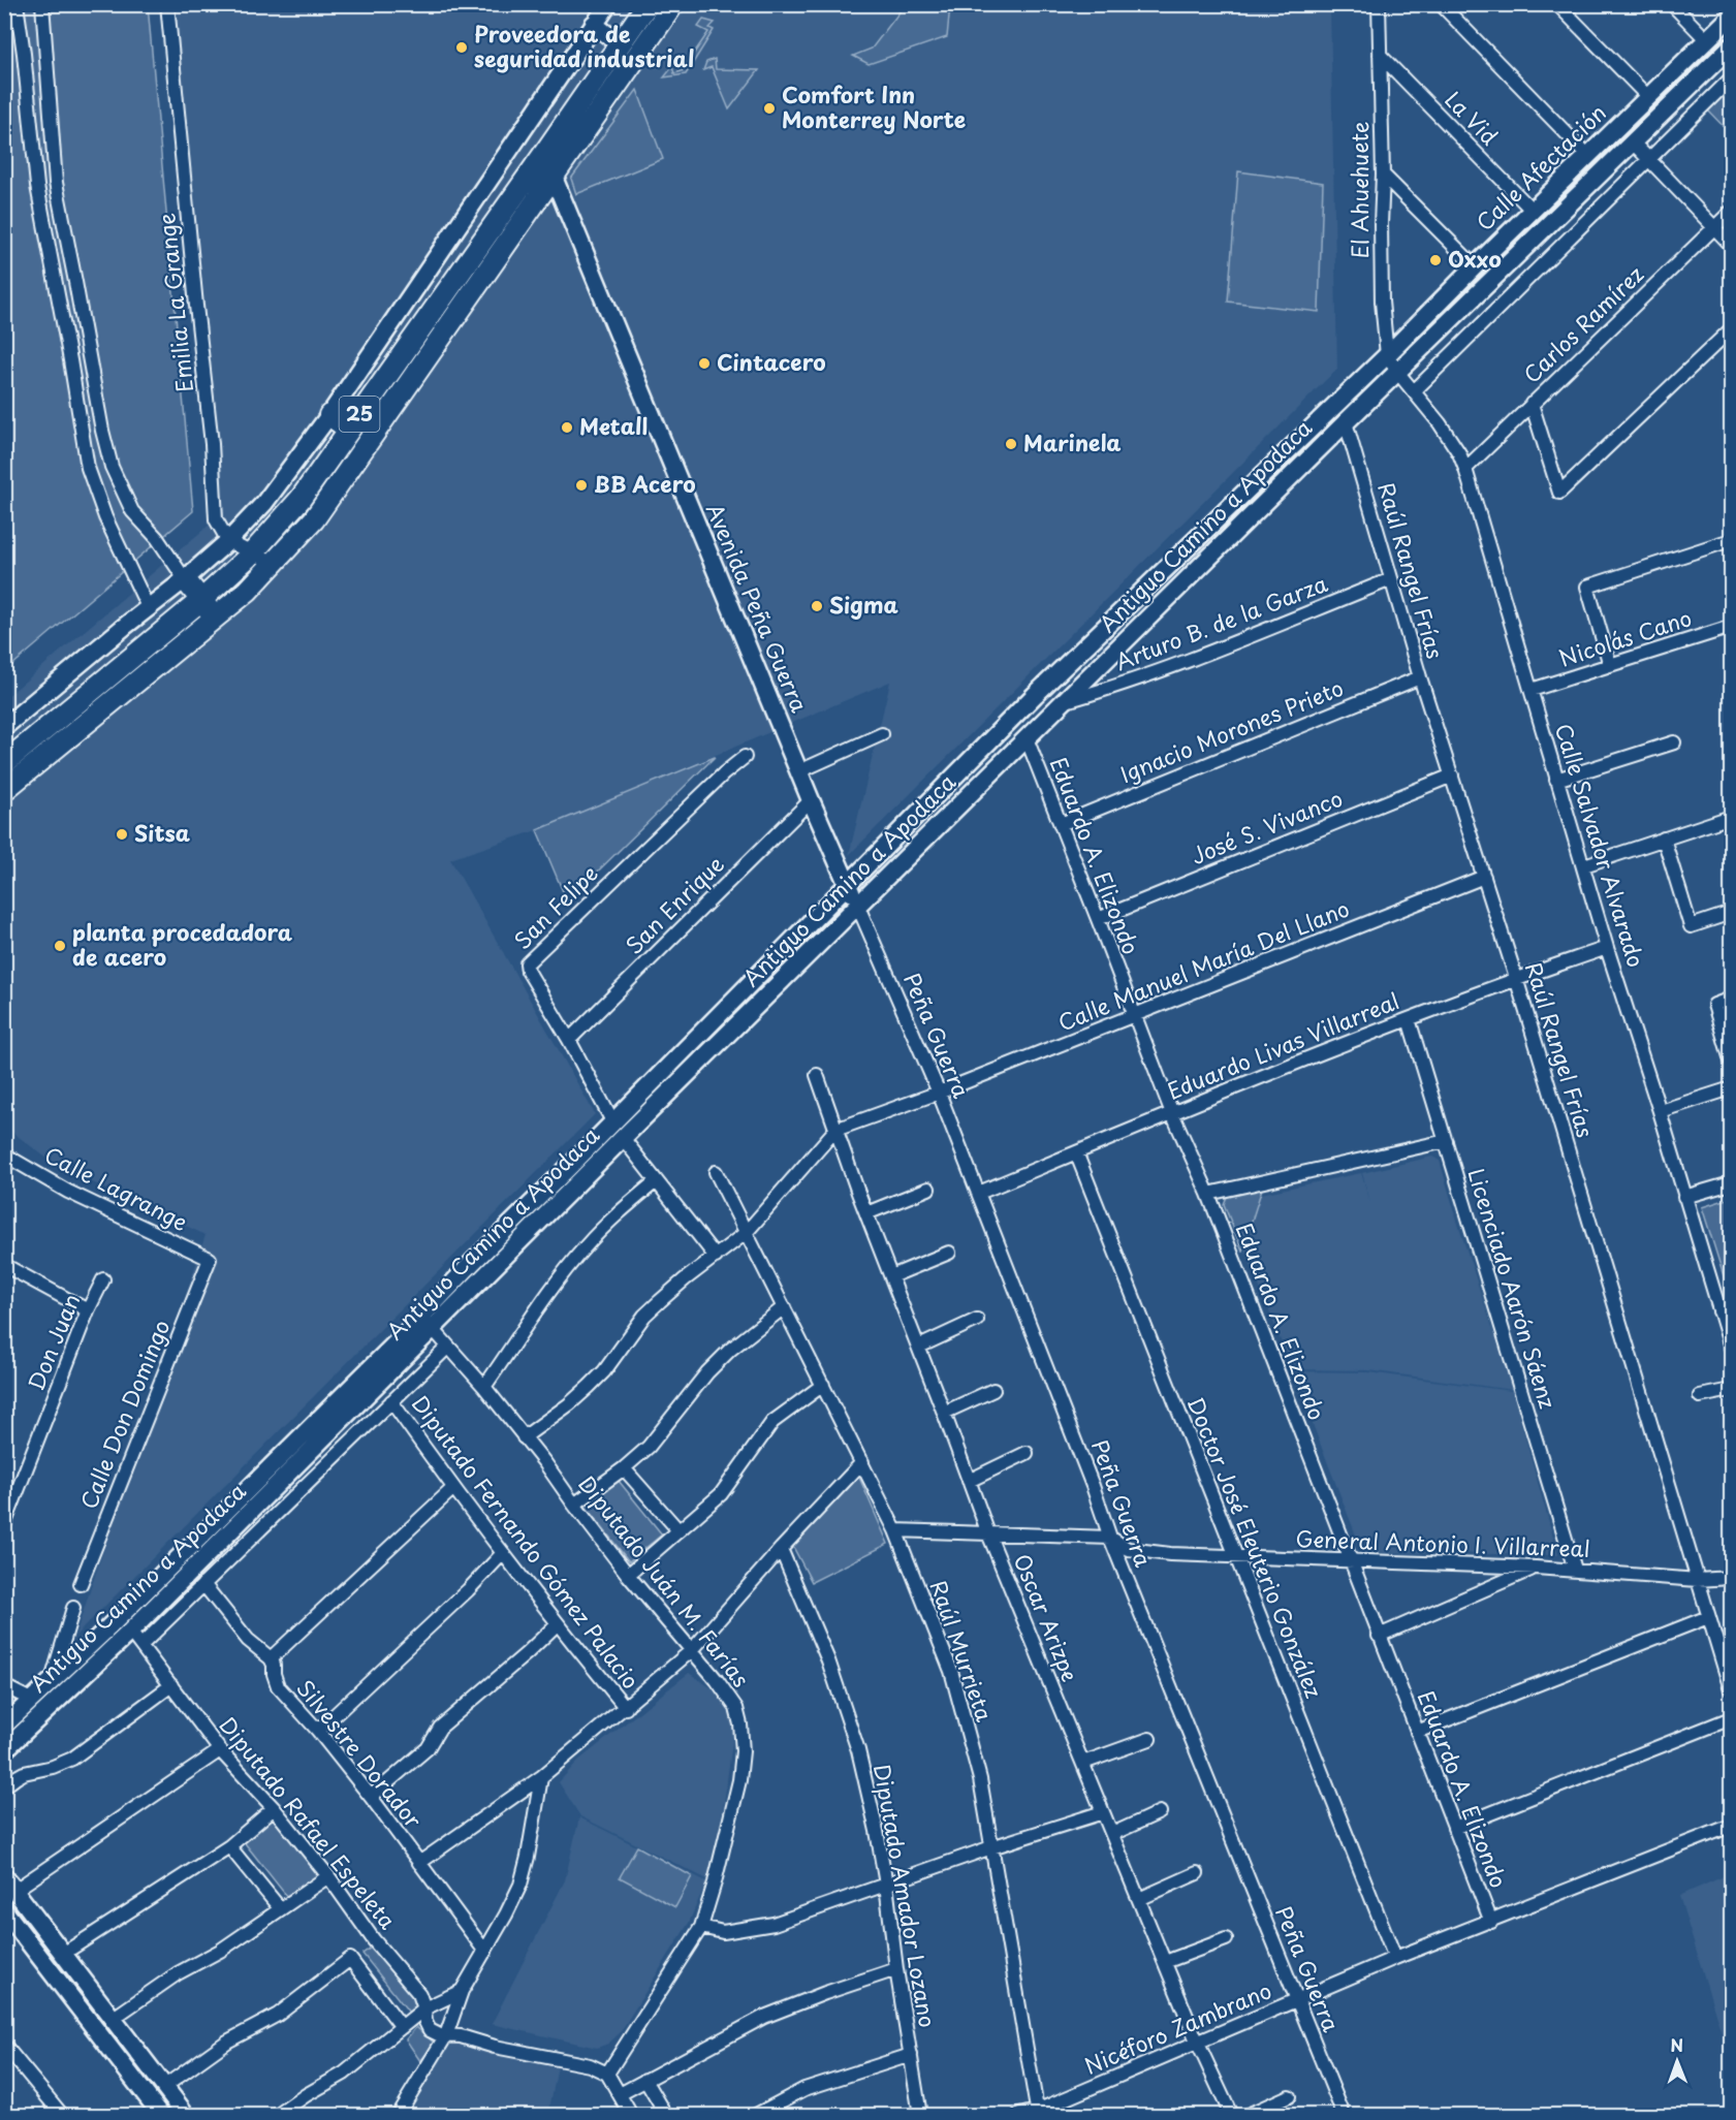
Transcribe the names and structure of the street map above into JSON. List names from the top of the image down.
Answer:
{
  "streets": {
    "main road": ["25"],
    "street": [
      "La Vid",
      "Calle Afectación",
      "El Ahuehuete",
      "Emilia La Grange",
      "Carlos Ramírez",
      "Antiguo Camino a Apodaca",
      "Raúl Rangel Frías",
      "Avenida Peña Guerra",
      "Arturo B. de la Garza",
      "Nicolás Cano",
      "Ignacio Morones Prieto",
      "José S. Vivanco",
      "Calle Salvador Alvarado",
      "Eduardo A. Elizondo",
      "San Enrique",
      "San Felipe",
      "Calle Manuel María Del Llano",
      "Peña Guerra",
      "Eduardo Livas Villarreal",
      "Calle Lagrange",
      "Licenciado Aarón Sáenz",
      "Don Juan",
      "Calle Don Domingo",
      "Diputado Fernando Gómez Palacio",
      "General Antonio I. Villarreal",
      "Doctor José Eleuterio González",
      "Diputado Juán M. Farías",
      "Oscar Arizpe",
      "Raúl Murrieta",
      "Silvestre Dorador",
      "Diputado Rafael Espeleta",
      "Diputado Amador Lozano",
      "Nicéforo Zambrano"
    ]
  },
  "crossings": [
    ["La Vid", "Calle Afectación"],
    ["La Vid", "El Ahuehuete"],
    ["Calle Afectación", "El Ahuehuete"],
    ["Calle Afectación", "Antiguo Camino a Apodaca"],
    ["Calle Afectación", "Avenida Peña Guerra"],
    ["Calle Afectación", "San Felipe"],
    ["Calle Afectación", "Diputado Juán M. Farías"],
    ["El Ahuehuete", "Antiguo Camino a Apodaca"],
    ["El Ahuehuete", "Calle Salvador Alvarado"],
    ["Carlos Ramírez", "Calle Salvador Alvarado"],
    ["25", "Avenida Peña Guerra"],
    ["Antiguo Camino a Apodaca", "Raúl Rangel Frías"],
    ["Antiguo Camino a Apodaca", "Avenida Peña Guerra"],
    ["Antiguo Camino a Apodaca", "Arturo B. de la Garza"],
    ["Antiguo Camino a Apodaca", "Calle Salvador Alvarado"],
    ["Antiguo Camino a Apodaca", "Eduardo A. Elizondo"],
    ["Antiguo Camino a Apodaca", "Peña Guerra"],
    ["Antiguo Camino a Apodaca", "Diputado Juán M. Farías"],
    ["Antiguo Camino a Apodaca", "Diputado Rafael Espeleta"],
    ["Raúl Rangel Frías", "Arturo B. de la Garza"],
    ["Raúl Rangel Frías", "Ignacio Morones Prieto"],
    ["Raúl Rangel Frías", "José S. Vivanco"],
    ["Raúl Rangel Frías", "Calle Manuel María Del Llano"],
    ["Raúl Rangel Frías", "Eduardo Livas Villarreal"],
    ["Raúl Rangel Frías", "General Antonio I. Villarreal"],
    ["Avenida Peña Guerra", "San Enrique"],
    ["Avenida Peña Guerra", "Peña Guerra"],
    ["Nicolás Cano", "Calle Salvador Alvarado"],
    ["Ignacio Morones Prieto", "Eduardo A. Elizondo"],
    ["José S. Vivanco", "Eduardo A. Elizondo"],
    ["Calle Salvador Alvarado", "Eduardo Livas Villarreal"],
    ["Eduardo A. Elizondo", "Calle Manuel María Del Llano"],
    ["Eduardo A. Elizondo", "Eduardo Livas Villarreal"],
    ["Eduardo A. Elizondo", "General Antonio I. Villarreal"],
    ["Eduardo A. Elizondo", "Nicéforo Zambrano"],
    ["San Enrique", "San Felipe"],
    ["Calle Manuel María Del Llano", "Peña Guerra"],
    ["Calle Manuel María Del Llano", "Oscar Arizpe"],
    ["Peña Guerra", "Eduardo Livas Villarreal"],
    ["Peña Guerra", "General Antonio I. Villarreal"],
    ["Peña Guerra", "Nicéforo Zambrano"],
    ["Eduardo Livas Villarreal", "Licenciado Aarón Sáenz"],
    ["Eduardo Livas Villarreal", "Doctor José Eleuterio González"],
    ["Calle Lagrange", "Calle Don Domingo"],
    ["Licenciado Aarón Sáenz", "General Antonio I. Villarreal"],
    ["General Antonio I. Villarreal", "Doctor José Eleuterio González"],
    ["General Antonio I. Villarreal", "Oscar Arizpe"],
    ["General Antonio I. Villarreal", "Raúl Murrieta"],
    ["Doctor José Eleuterio González", "Nicéforo Zambrano"],
    ["Oscar Arizpe", "Nicéforo Zambrano"],
    ["Raúl Murrieta", "Nicéforo Zambrano"]
  ],
  "places": [
    "Proveedora de seguridad industrial",
    "Comfort Inn Monterrey Norte",
    "Oxxo",
    "Cintacero",
    "Metall",
    "Marinela",
    "BB Acero",
    "Sigma",
    "Sitsa",
    "planta procedadora de acero"
  ],
  "north": "top"
}
